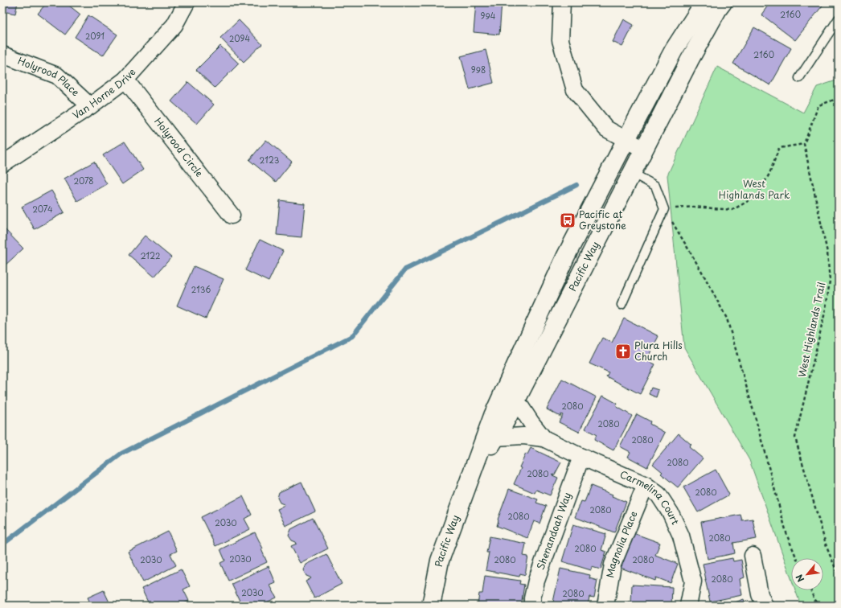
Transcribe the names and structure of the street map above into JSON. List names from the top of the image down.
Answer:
{
  "streets": {
    "main road": ["Pacific Way"],
    "street": [
      "Holyrood Place",
      "Van Horne Drive",
      "Holyrood Circle",
      "Carmelina Court",
      "Shenandoah Way",
      "Magnolia Place"
    ],
    "path": ["West Highlands Trail"]
  },
  "crossings": [
    ["Holyrood Place", "Van Horne Drive"],
    ["Van Horne Drive", "Holyrood Circle"],
    ["Pacific Way", "Carmelina Court"],
    ["Carmelina Court", "Shenandoah Way"],
    ["Carmelina Court", "Magnolia Place"]
  ],
  "parks": ["West Highlands Park"],
  "places": {
    "bus stop": ["Pacific at Greystone"],
    "church": ["Plura Hills Church"]
  },
  "house_numbers": [
    "2160",
    "994",
    "2091",
    "2094",
    "2160",
    "998",
    "2123",
    "2078",
    "2074",
    "2122",
    "2136",
    "2080",
    "2080",
    "2080",
    "2080",
    "2080",
    "2080",
    "2080",
    "2080",
    "2030",
    "2080",
    "2080",
    "2030",
    "2030",
    "2080",
    "2080",
    "2080",
    "2030",
    "2080"
  ],
  "north": "bottom left"
}
